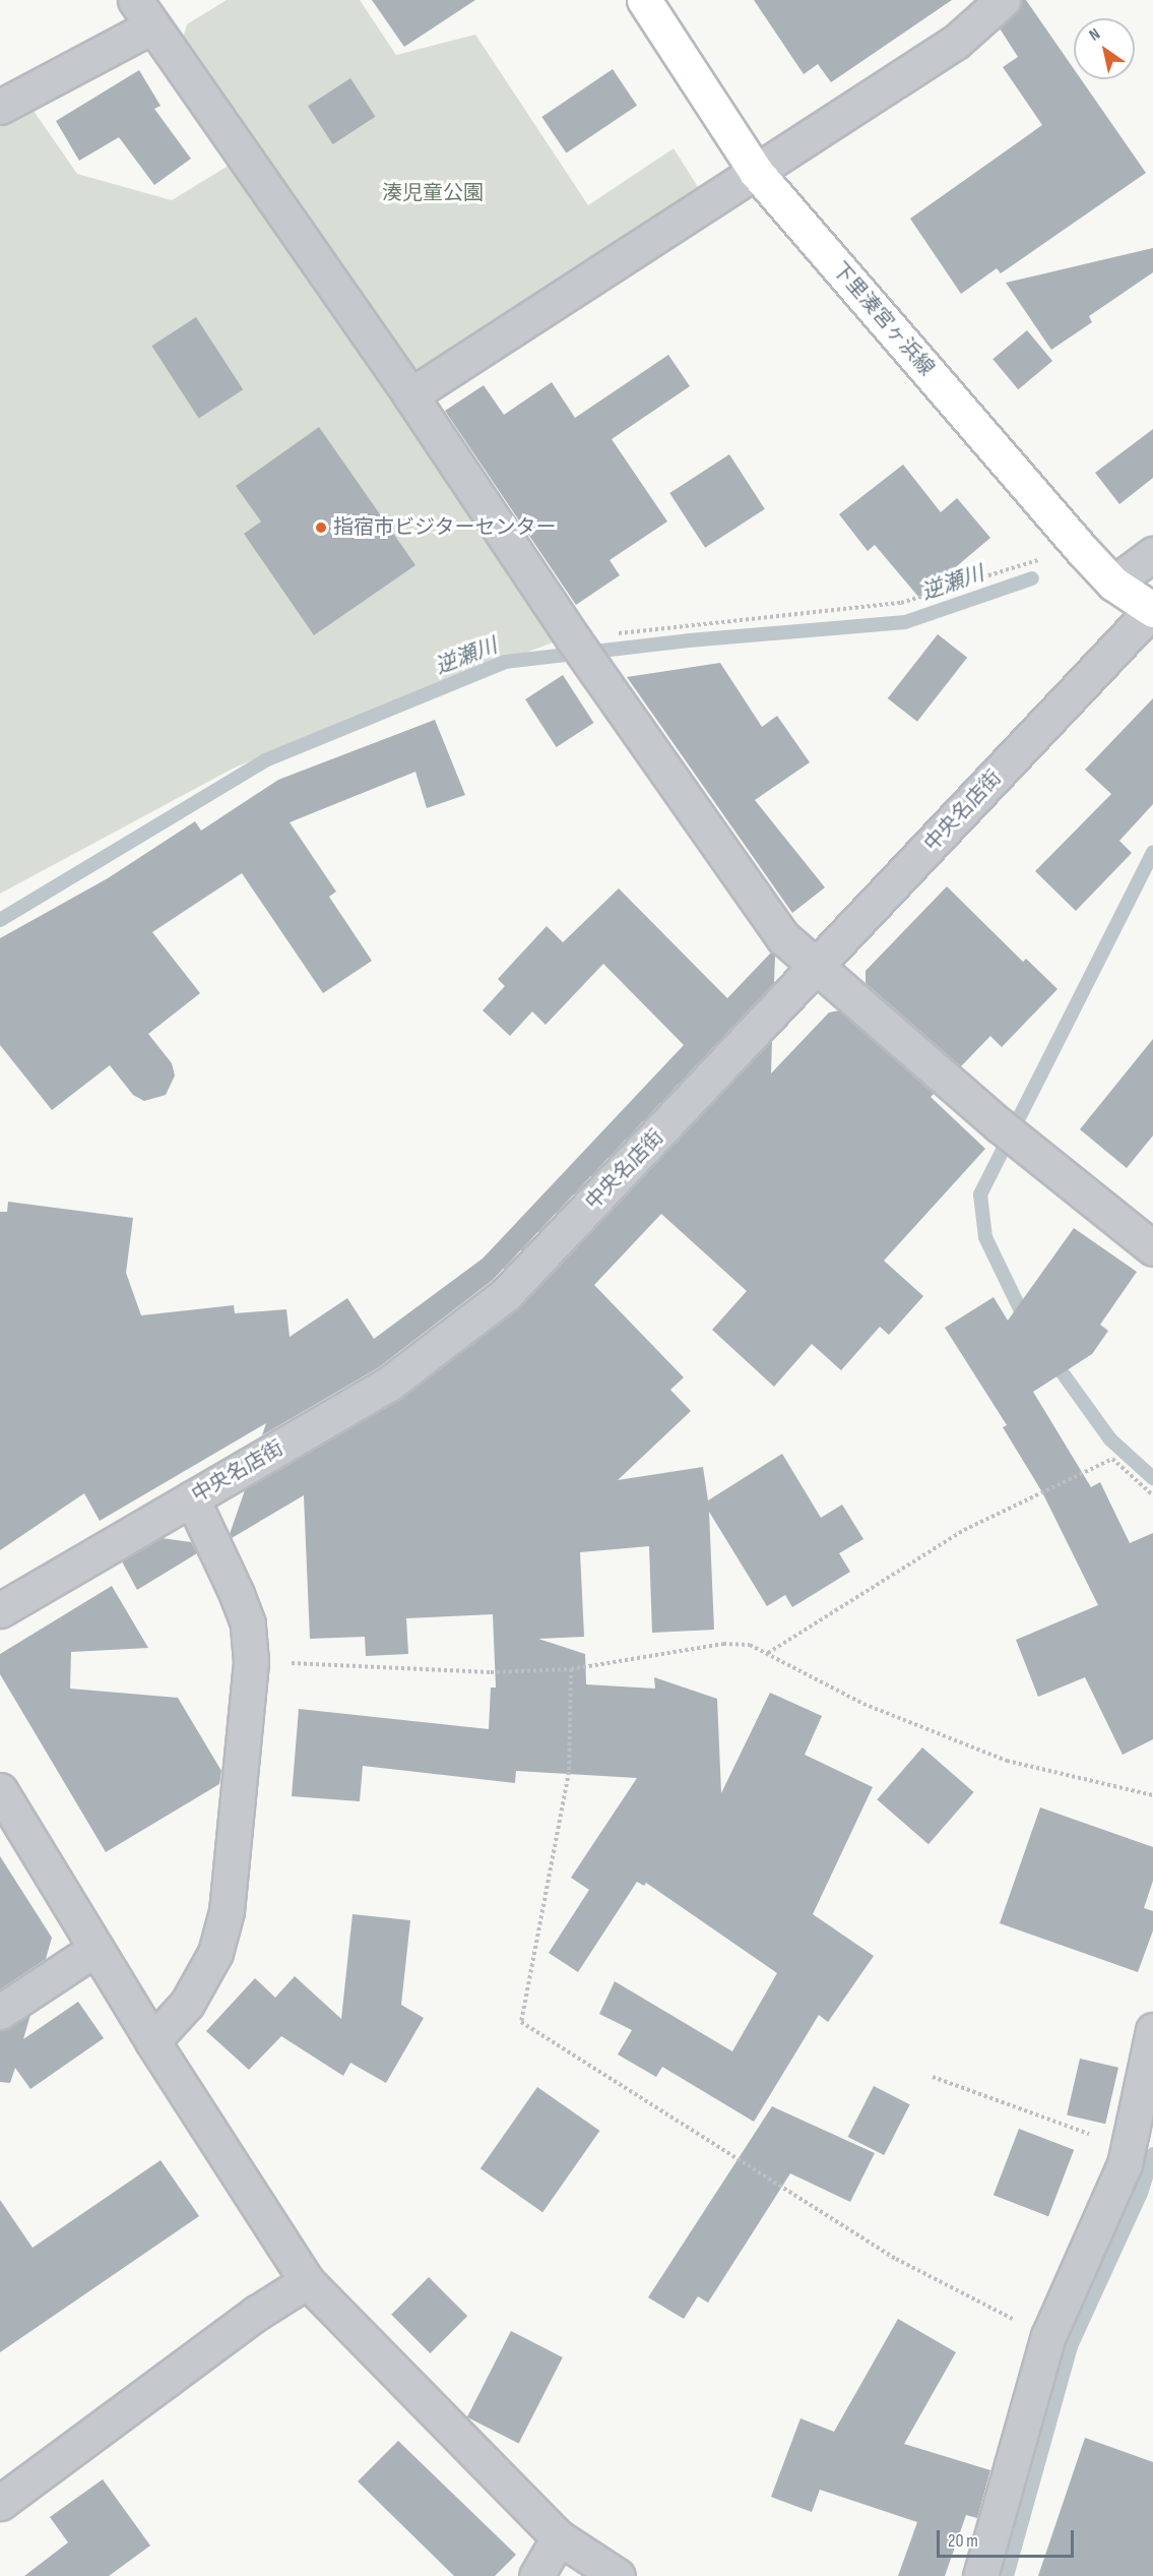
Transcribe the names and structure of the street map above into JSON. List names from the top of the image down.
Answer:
{
  "streets": {
    "main road": ["下里湊宮ヶ浜線"],
    "street": ["中央名店街"]
  },
  "crossings": [
    ["下里湊宮ヶ浜線", "中央名店街"]
  ],
  "water": ["逆瀬川"],
  "parks": ["湊児童公園"],
  "places": ["指宿市ビジターセンター"],
  "scale_bar": "20 m",
  "north": "top left"
}
